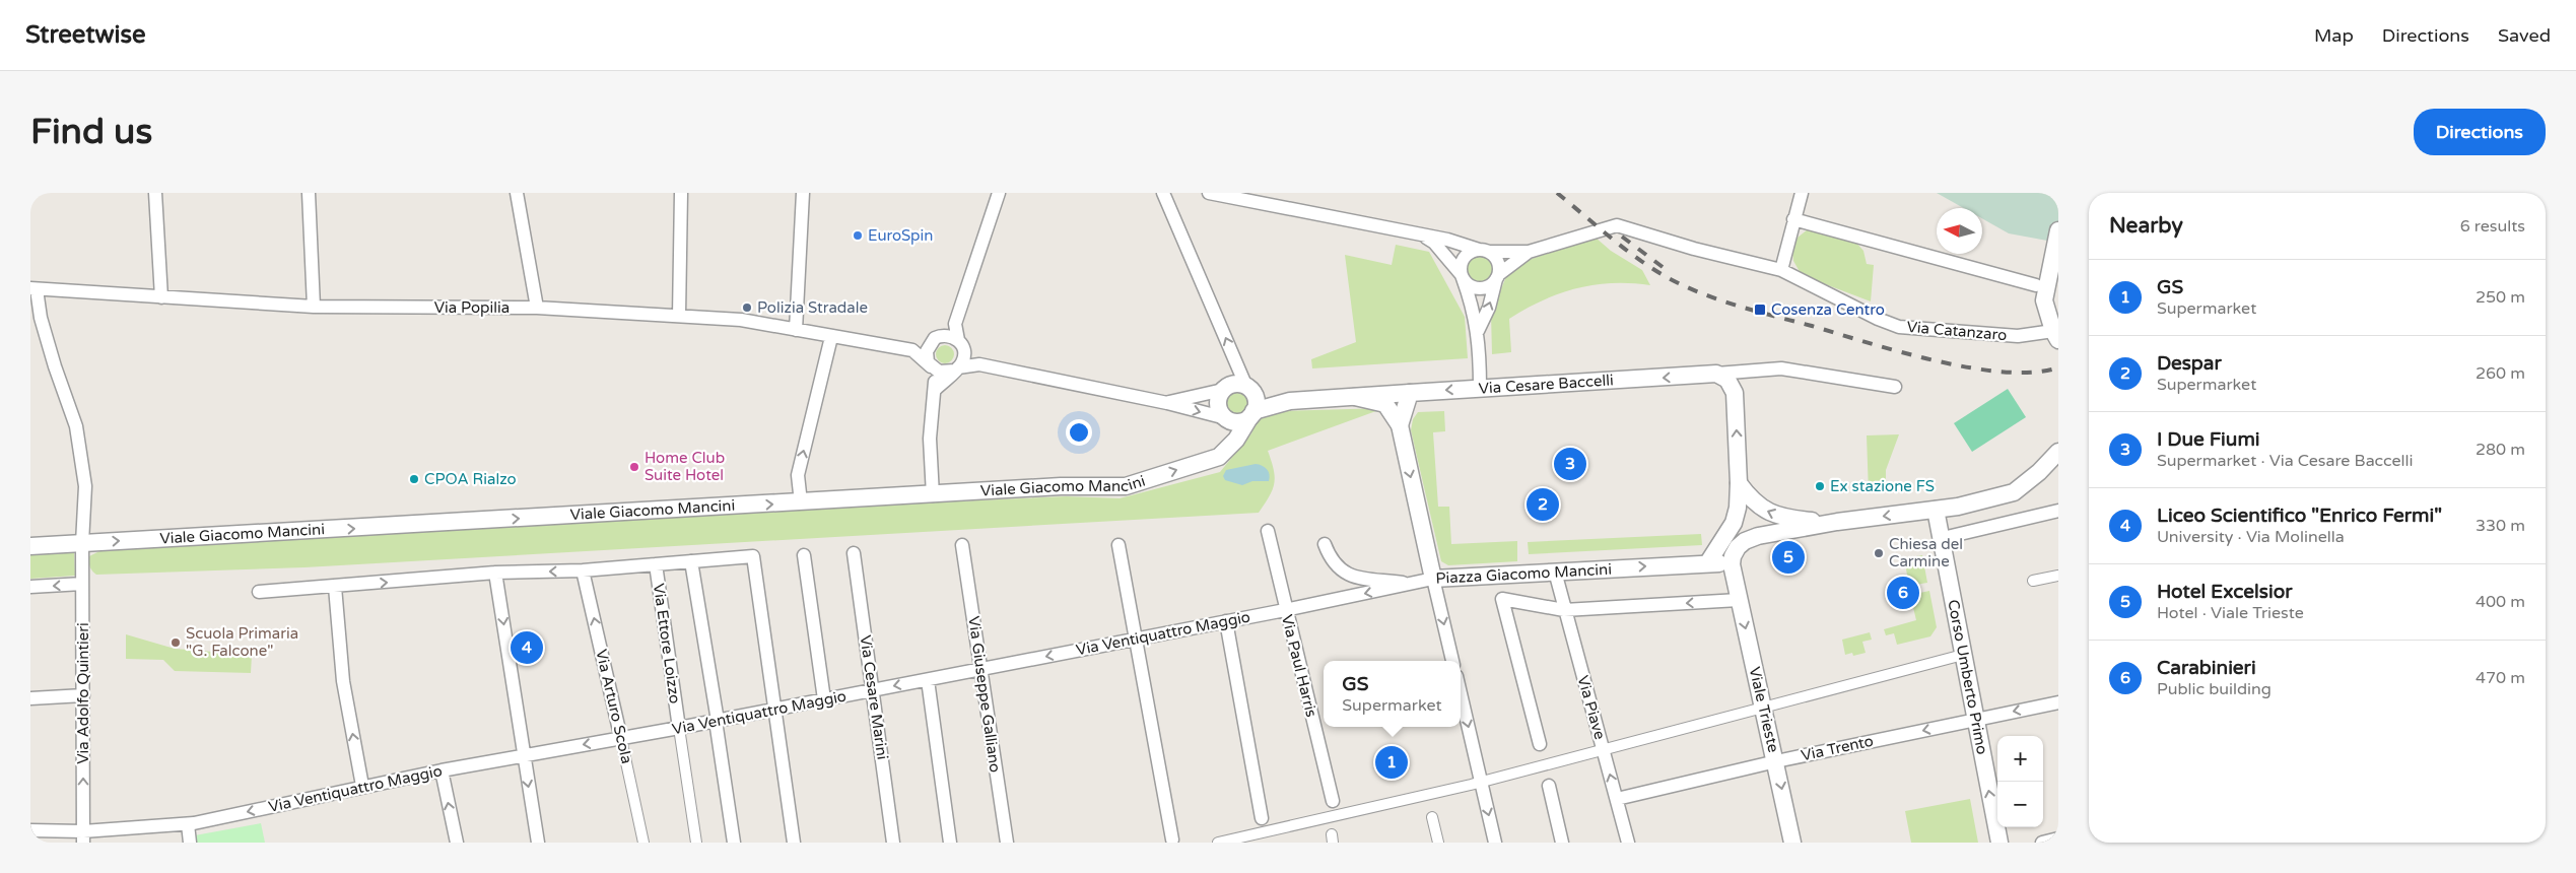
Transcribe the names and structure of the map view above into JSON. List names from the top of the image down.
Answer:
{
  "streets": {
    "street": [
      "Via Popilia",
      "Via Catanzaro",
      "Via Cesare Baccelli",
      "Viale Giacomo Mancini",
      "Piazza Giacomo Mancini",
      "Via Ventiquattro Maggio",
      "Via Ettore Loizzo",
      "Via Paul Harris",
      "Corso Umberto Primo",
      "Via Adolfo Quintieri",
      "Via Giuseppe Galliano",
      "Via Cesare Marini",
      "Via Arturo Scola",
      "Via Piave",
      "Viale Trieste",
      "Via Trento"
    ]
  },
  "crossings": [
    ["Via Popilia", "Via Adolfo Quintieri"],
    ["Viale Giacomo Mancini", "Via Adolfo Quintieri"],
    ["Piazza Giacomo Mancini", "Via Ventiquattro Maggio"],
    ["Piazza Giacomo Mancini", "Via Piave"],
    ["Via Ventiquattro Maggio", "Via Ettore Loizzo"],
    ["Via Ventiquattro Maggio", "Via Paul Harris"],
    ["Via Ventiquattro Maggio", "Via Adolfo Quintieri"],
    ["Via Ventiquattro Maggio", "Via Giuseppe Galliano"],
    ["Via Ventiquattro Maggio", "Via Cesare Marini"],
    ["Via Ventiquattro Maggio", "Via Arturo Scola"],
    ["Corso Umberto Primo", "Via Trento"],
    ["Via Piave", "Via Trento"],
    ["Viale Trieste", "Via Trento"]
  ],
  "one_way": [
    "Via Cesare Baccelli",
    "Via Ventiquattro Maggio",
    "Corso Umberto Primo",
    "Viale Trieste"
  ],
  "places": {
    "other": [
      "EuroSpin",
      "Polizia Stradale",
      "Home Club Suite Hotel",
      "CPOA Rialzo",
      "Ex stazione FS",
      "Chiesa del Carmine",
      "Scuola Primaria \"G. Falcone\""
    ],
    "transit": ["Cosenza Centro"]
  },
  "north": "left",
  "page": {
    "header": "Streetwise",
    "nav": ["Map", "Directions", "Saved"],
    "buttons": "Directions",
    "title": "Find us",
    "heading": ["Nearby", "6 results"],
    "list": [
      {
        "mark": "1",
        "name": "GS",
        "note": "Supermarket",
        "value": "250 m"
      },
      {
        "mark": "2",
        "name": "Despar",
        "note": "Supermarket",
        "value": "260 m"
      },
      {
        "mark": "3",
        "name": "I Due Fiumi",
        "note": "Supermarket · Via Cesare Baccelli",
        "value": "280 m"
      },
      {
        "mark": "4",
        "name": "Liceo Scientifico \"Enrico Fermi\"",
        "note": "University · Via Molinella",
        "value": "330 m"
      },
      {
        "mark": "5",
        "name": "Hotel Excelsior",
        "note": "Hotel · Viale Trieste",
        "value": "400 m"
      },
      {
        "mark": "6",
        "name": "Carabinieri",
        "note": "Public building",
        "value": "470 m"
      }
    ],
    "pins": [
      "3",
      "2",
      "5",
      "6",
      "4",
      "1"
    ],
    "popup": ["GS", "Supermarket"],
    "map_buttons": ["+", "−"]
  }
}
